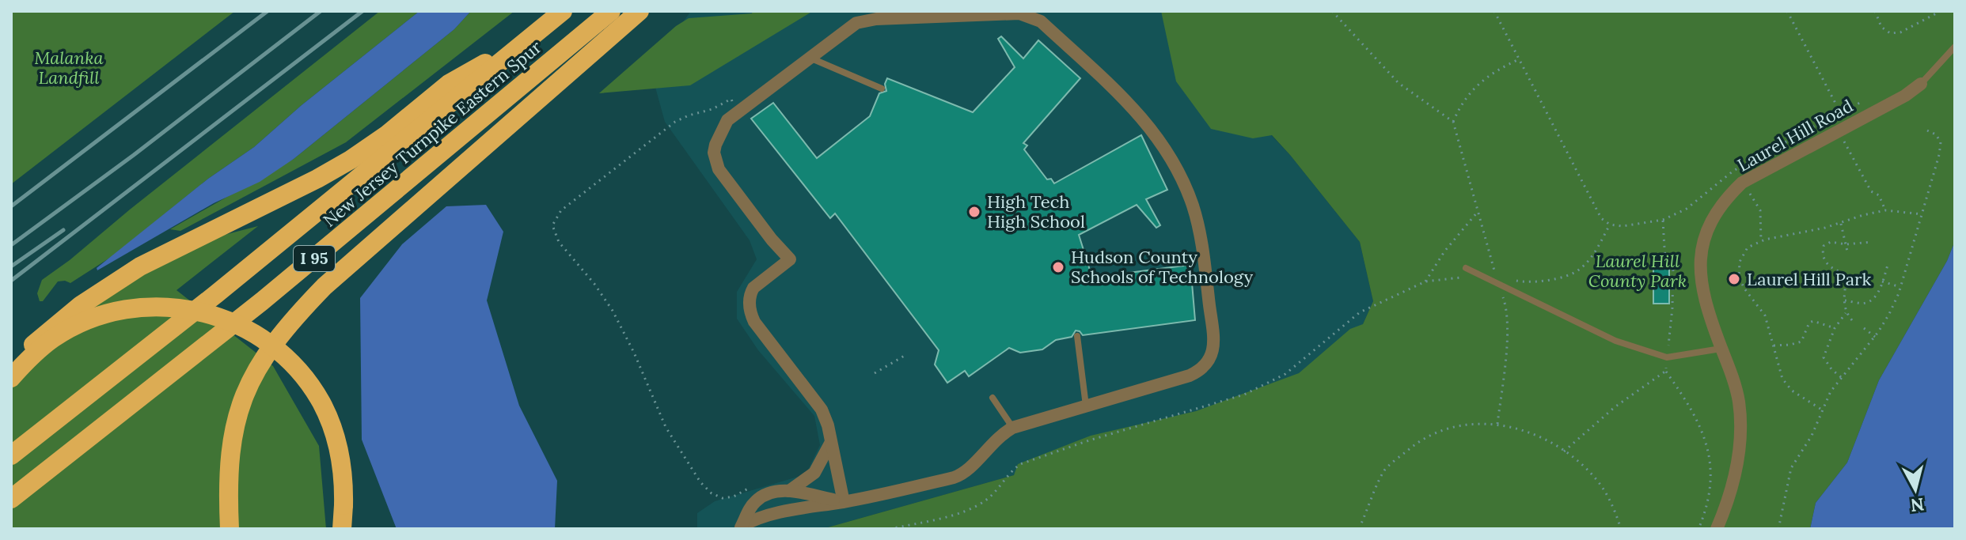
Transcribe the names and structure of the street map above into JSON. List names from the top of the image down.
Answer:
{
  "streets": {
    "highway": ["New Jersey Turnpike Eastern Spur", "I 95"],
    "street": ["Laurel Hill Road"]
  },
  "parks": ["Malanka Landfill", "Laurel Hill County Park"],
  "places": ["High Tech High School", "Hudson County Schools of Technology", "Laurel Hill Park"],
  "north": "bottom"
}
